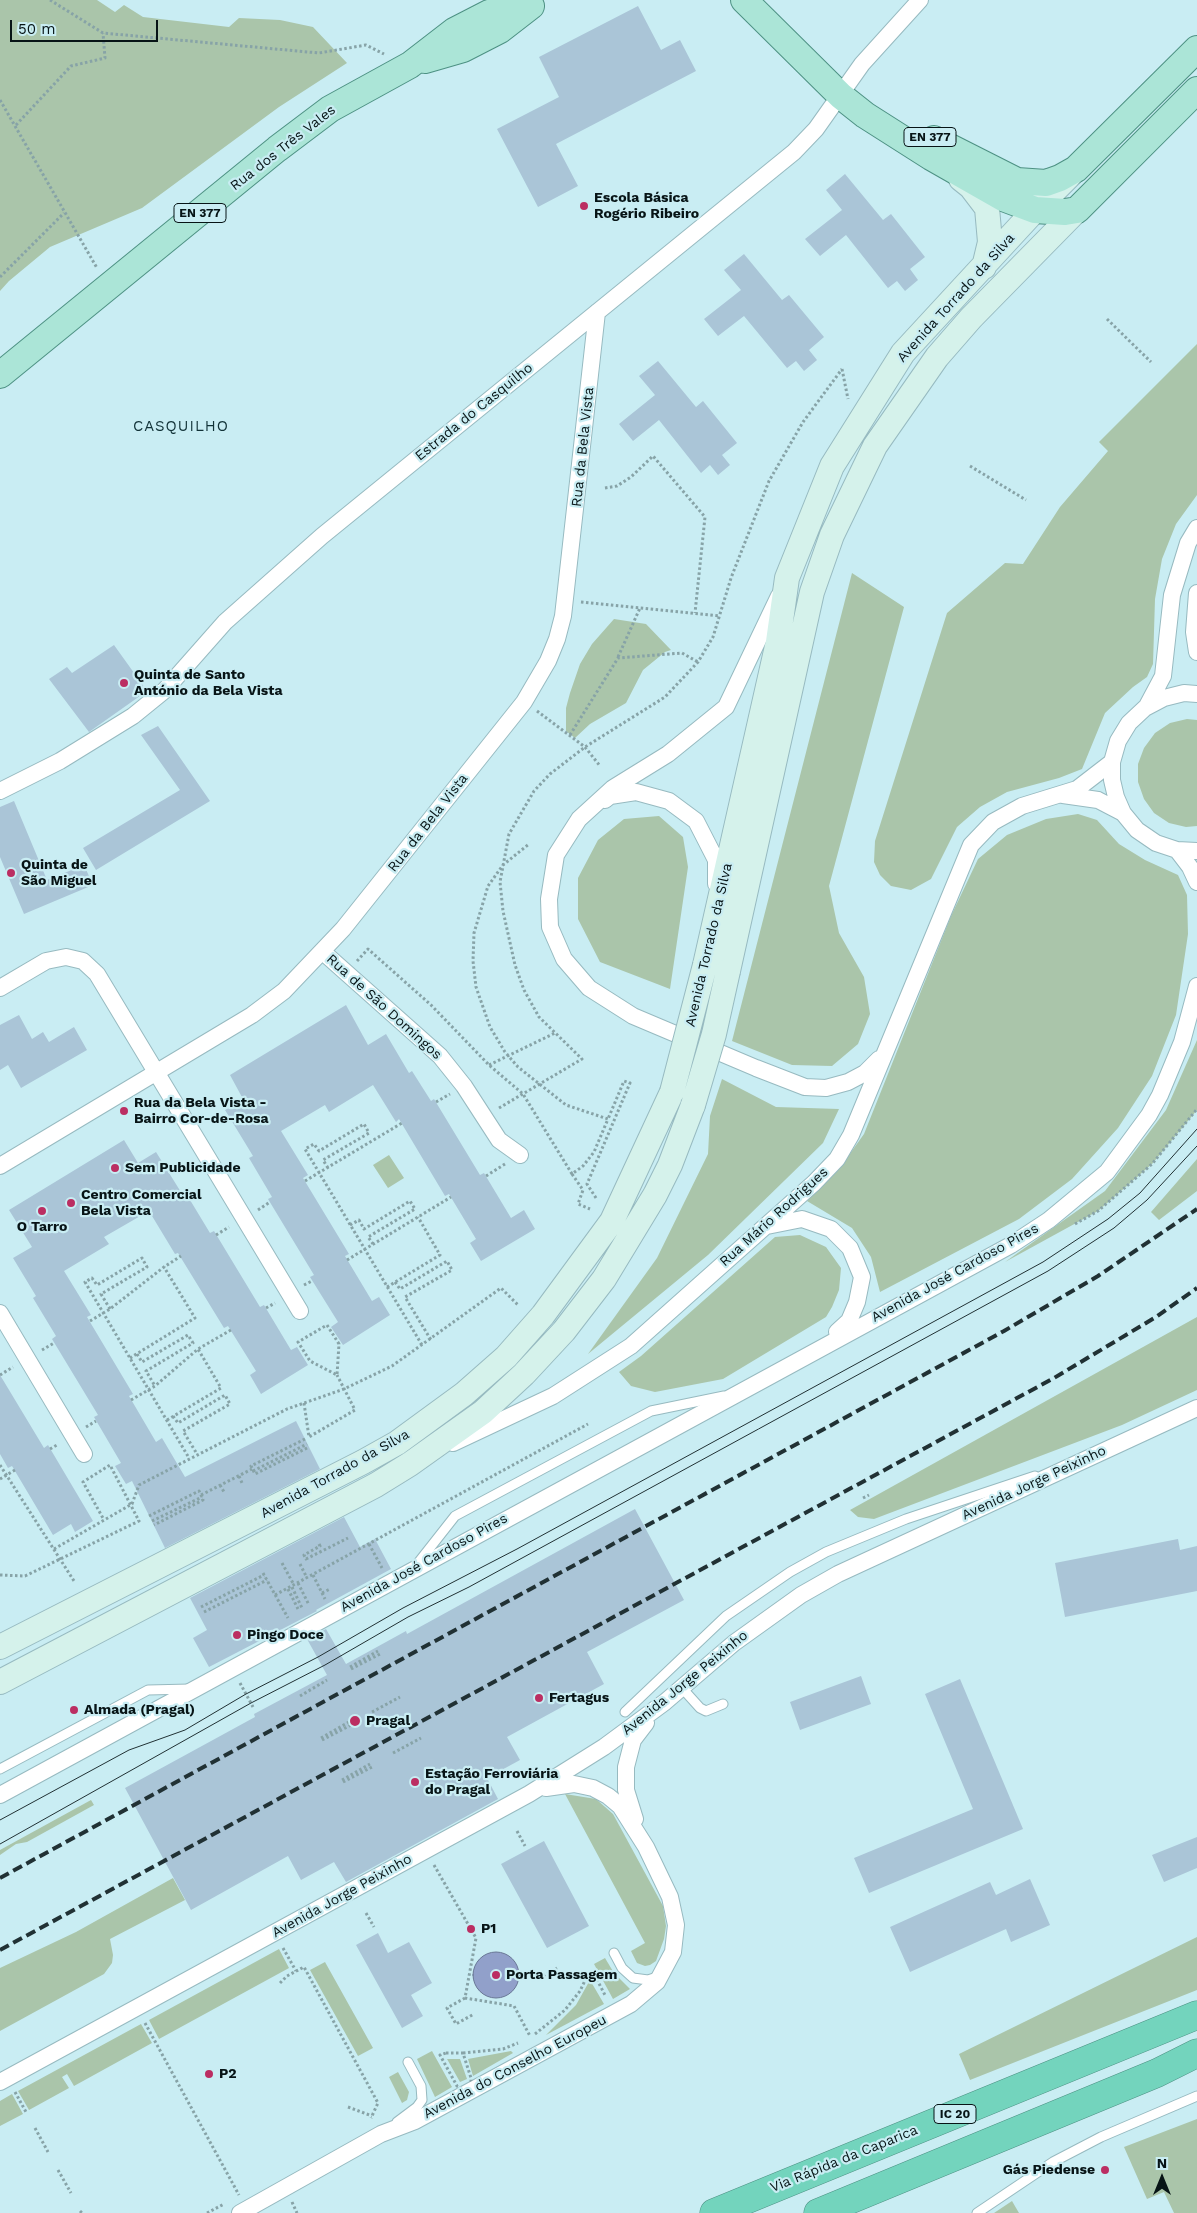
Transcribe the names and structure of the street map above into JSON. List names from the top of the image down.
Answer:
{
  "streets": {
    "highway": ["IC 20", "Via Rápida da Caparica"],
    "main road": ["EN 377", "Rua dos Três Vales", "Avenida Torrado da Silva"],
    "street": [
      "Estrada do Casquilho",
      "Rua da Bela Vista",
      "Rua de São Domingos",
      "Rua Mário Rodrigues",
      "Avenida José Cardoso Pires",
      "Avenida Jorge Peixinho",
      "Avenida do Conselho Europeu"
    ]
  },
  "crossings": [
    ["EN 377", "Avenida Torrado da Silva"],
    ["EN 377", "Estrada do Casquilho"],
    ["Avenida Torrado da Silva", "Rua Mário Rodrigues"],
    ["Estrada do Casquilho", "Rua da Bela Vista"],
    ["Rua da Bela Vista", "Rua de São Domingos"],
    ["Rua Mário Rodrigues", "Avenida José Cardoso Pires"],
    ["Avenida Jorge Peixinho", "Avenida do Conselho Europeu"]
  ],
  "districts": ["CASQUILHO"],
  "places": [
    "Escola Básica Rogério Ribeiro",
    "Quinta de Santo António da Bela Vista",
    "Quinta de São Miguel",
    "Rua da Bela Vista - Bairro Cor-de-Rosa",
    "Sem Publicidade",
    "Centro Comercial Bela Vista",
    "O Tarro",
    "Pingo Doce",
    "Fertagus",
    "Almada (Pragal)",
    "Pragal",
    "Estação Ferroviária do Pragal",
    "P1",
    "Porta Passagem",
    "P2",
    "Gás Piedense"
  ],
  "scale_bar": "50 m",
  "north": "top"
}
